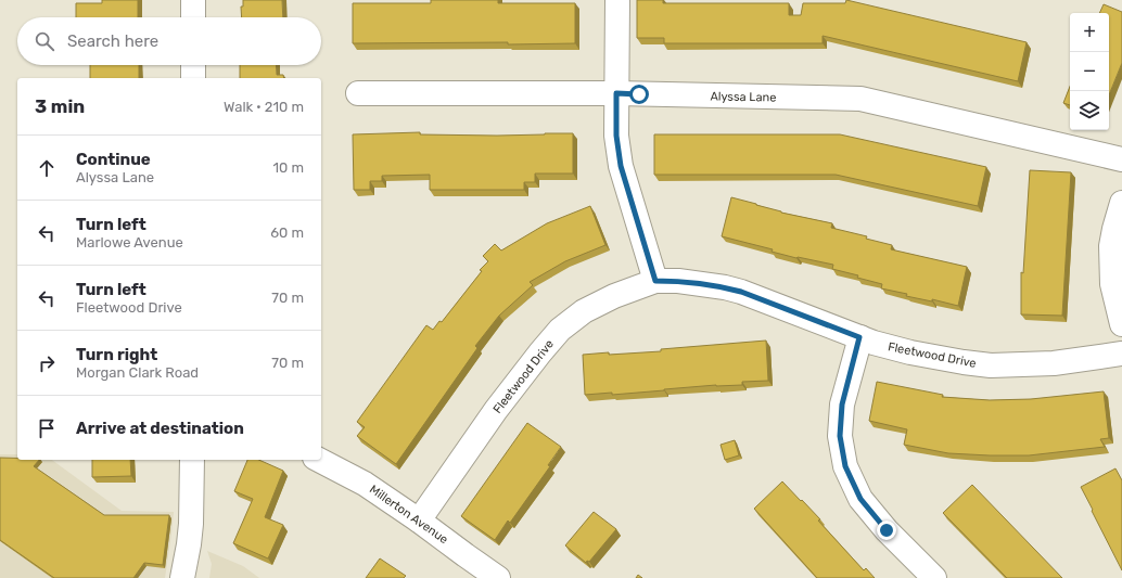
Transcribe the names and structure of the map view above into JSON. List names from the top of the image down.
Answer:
{
  "streets": {
    "street": ["Alyssa Lane", "Fleetwood Drive", "Millerton Avenue"]
  },
  "crossings": [
    ["Fleetwood Drive", "Millerton Avenue"]
  ],
  "page": {
    "map_buttons": ["+", "−"],
    "search": "Search here",
    "heading": ["3 min", "Walk · 210 m"],
    "list": [
      ["Continue", "Alyssa Lane", "10 m"],
      ["Turn left", "Marlowe Avenue", "60 m"],
      ["Turn left", "Fleetwood Drive", "70 m"],
      ["Turn right", "Morgan Clark Road", "70 m"],
      "Arrive at destination"
    ]
  }
}
